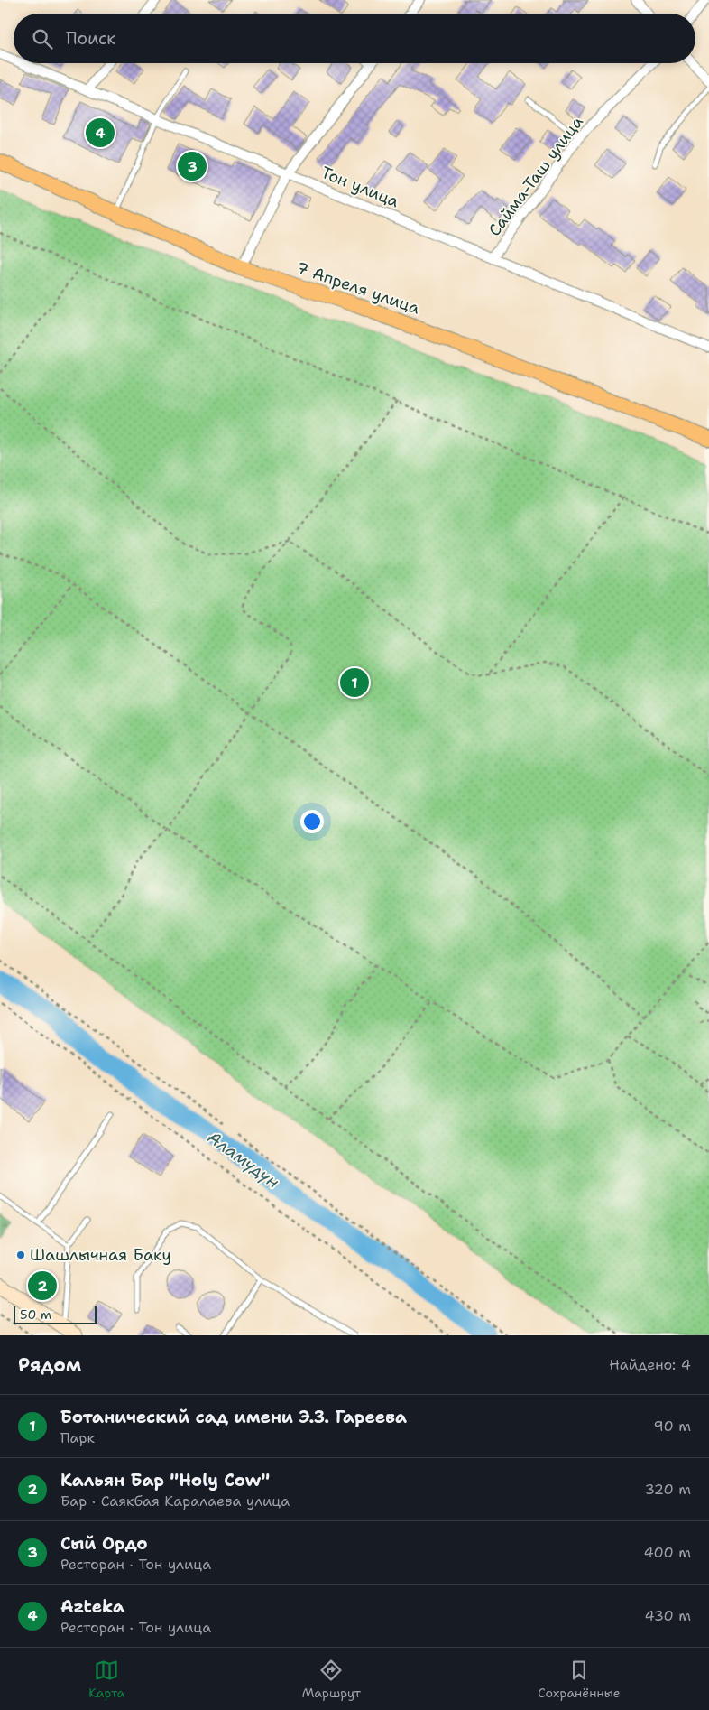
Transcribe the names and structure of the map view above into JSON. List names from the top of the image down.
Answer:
{
  "streets": {
    "main road": ["7 Апреля улица"],
    "street": ["Сайма-Таш улица", "Тон улица"]
  },
  "crossings": [
    ["Сайма-Таш улица", "Тон улица"]
  ],
  "water": ["Аламүдүн"],
  "places": ["Шашлычная Баку"],
  "scale_bar": "50 m",
  "page": {
    "search": "Поиск",
    "pins": [
      "4",
      "3",
      "1",
      "2"
    ],
    "scale": "50 m",
    "heading": ["Рядом", "Найдено: 4"],
    "list": [
      {
        "mark": "1",
        "name": "Ботанический сад имени Э.З. Гареева",
        "note": "Парк",
        "value": "90 m"
      },
      {
        "mark": "2",
        "name": "Кальян Бар \"Holy Cow\"",
        "note": "Бар · Саякбая Каралаева улица",
        "value": "320 m"
      },
      {
        "mark": "3",
        "name": "Сый Ордо",
        "note": "Ресторан · Тон улица",
        "value": "400 m"
      },
      {
        "mark": "4",
        "name": "Azteka",
        "note": "Ресторан · Тон улица",
        "value": "430 m"
      }
    ],
    "nav": ["Карта", "Маршрут", "Сохранённые"]
  }
}
